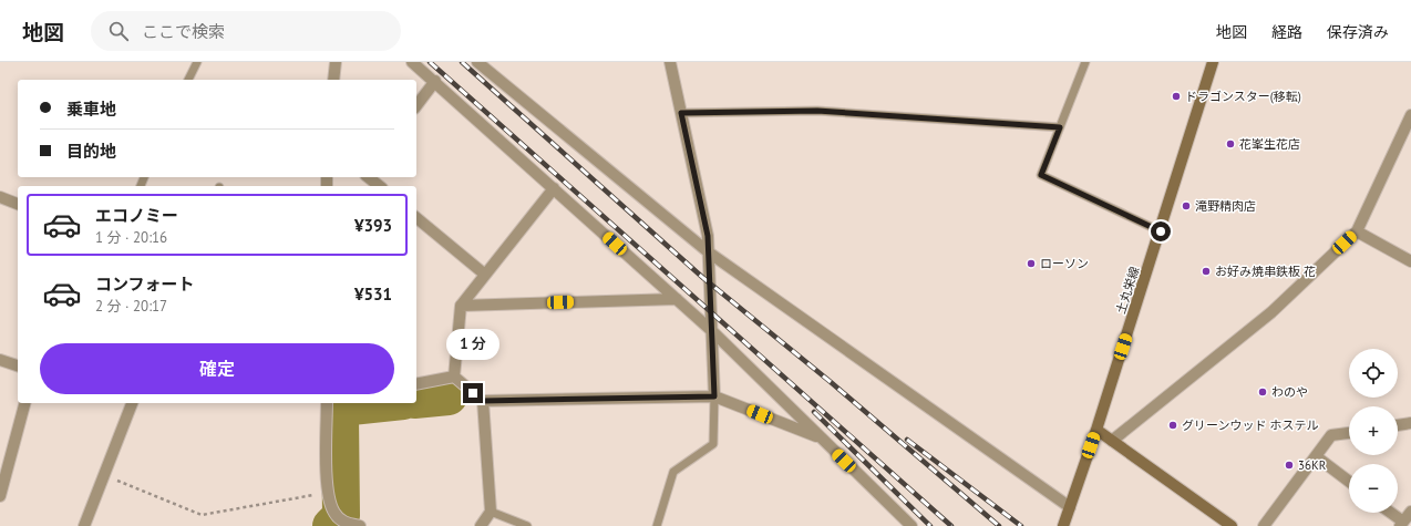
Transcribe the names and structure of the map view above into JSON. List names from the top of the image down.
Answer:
{
  "streets": {
    "main road": ["土丸栄線"]
  },
  "places": [
    "ドラゴンスター(移転)",
    "花峯生花店",
    "滝野精肉店",
    "ローソン",
    "お好み焼串鉄板 花",
    "わのや",
    "グリーンウッド ホステル",
    "36KR"
  ],
  "page": {
    "header": "地図",
    "search": "ここで検索",
    "nav": ["地図", "経路", "保存済み"],
    "banner": ["乗車地", "目的地"],
    "list": [
      {
        "name": "エコノミー",
        "note": "1 分 · 20:16",
        "value": "¥393"
      },
      {
        "name": "コンフォート",
        "note": "2 分 · 20:17",
        "value": "¥531"
      }
    ],
    "bubble": "1 分",
    "buttons": "確定",
    "map_buttons": ["+", "−"]
  }
}
